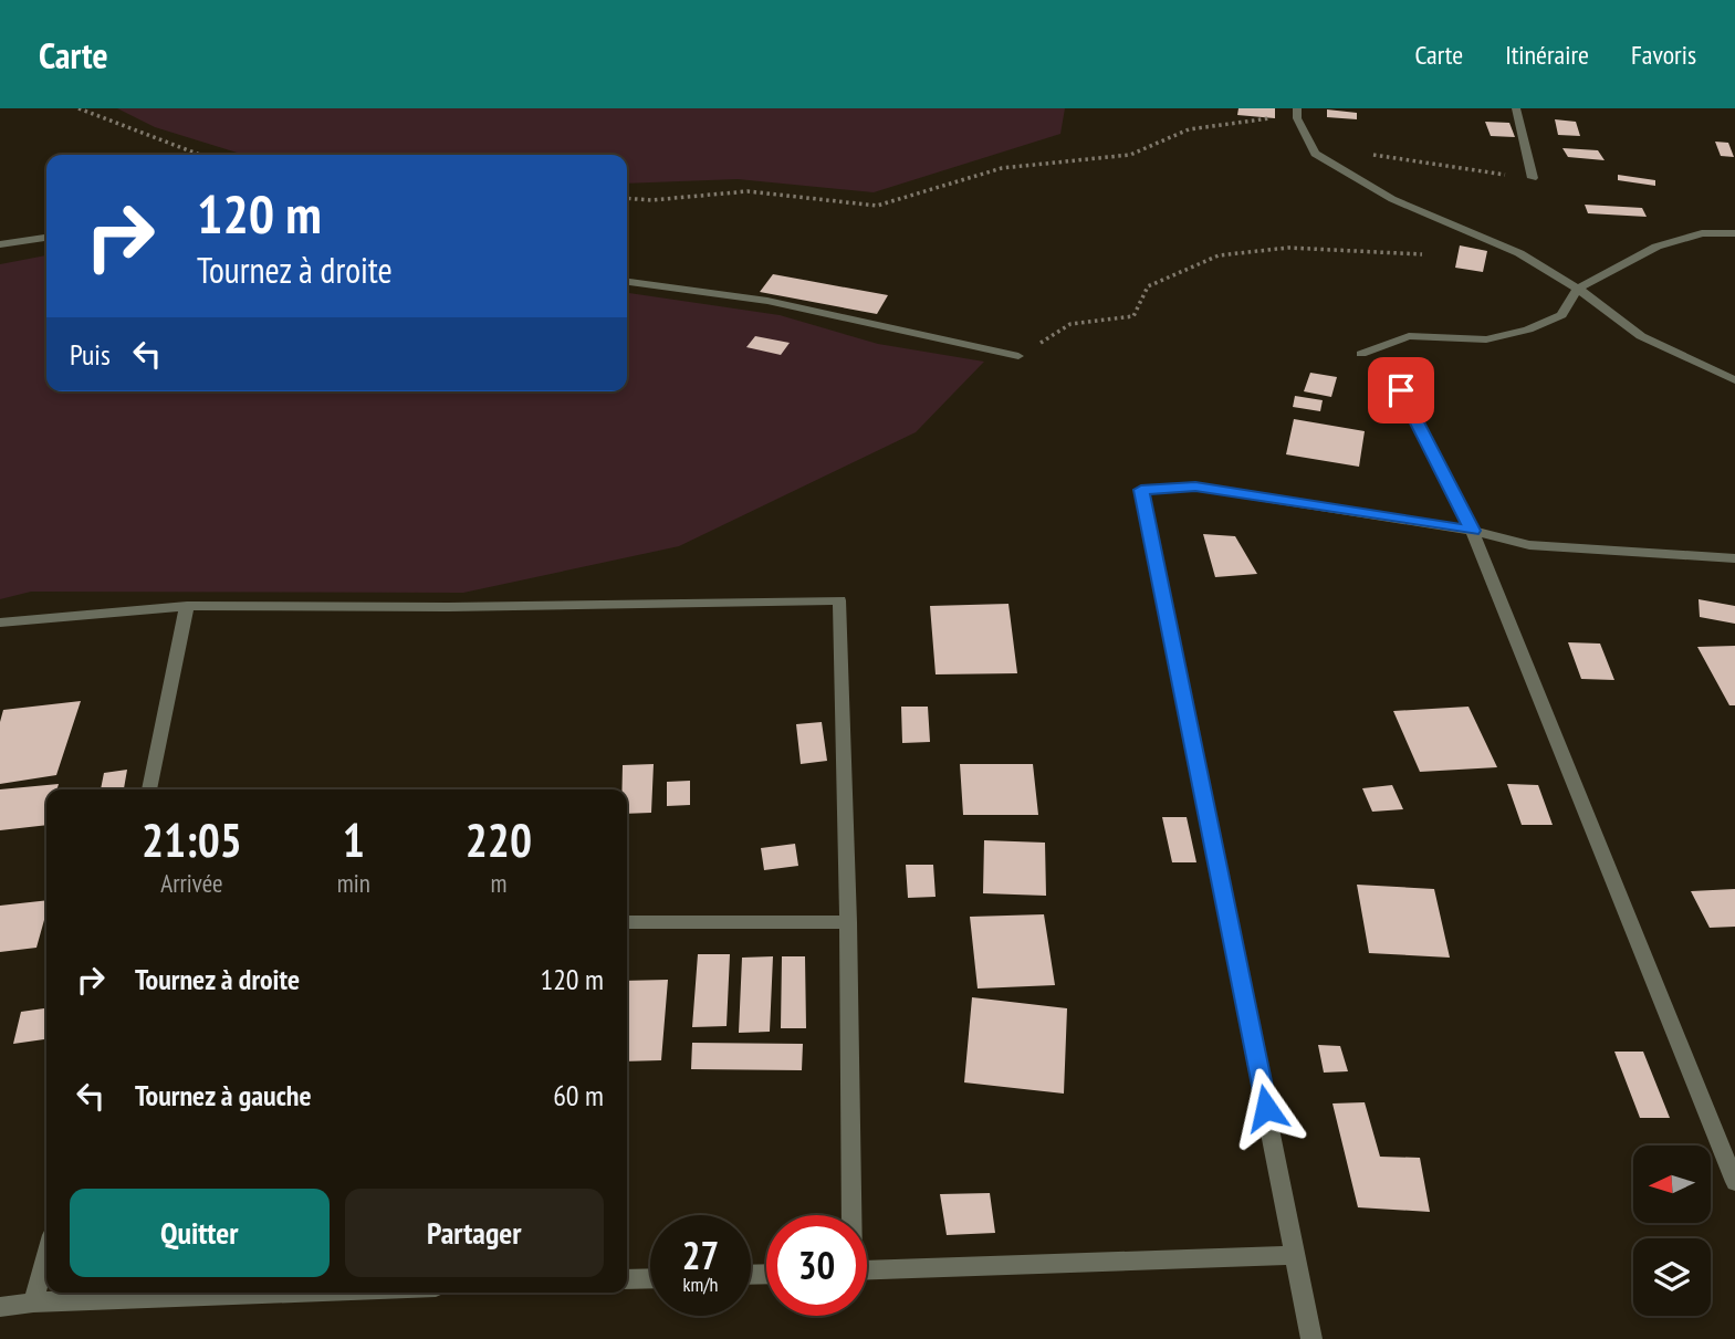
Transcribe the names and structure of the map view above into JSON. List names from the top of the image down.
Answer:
{
  "north": "left",
  "page": {
    "header": "Carte",
    "nav": ["Carte", "Itinéraire", "Favoris"],
    "turn": ["120 m", "Tournez à droite"],
    "then": "Puis",
    "eta": [
      "21:05",
      "Arrivée",
      "1",
      "min",
      "220",
      "m"
    ],
    "list": [
      {
        "name": "Tournez à droite",
        "value": "120 m"
      },
      {
        "name": "Tournez à gauche",
        "value": "60 m"
      }
    ],
    "buttons": ["Quitter", "Partager"],
    "speed": "27 km/h",
    "limit": "30"
  }
}
